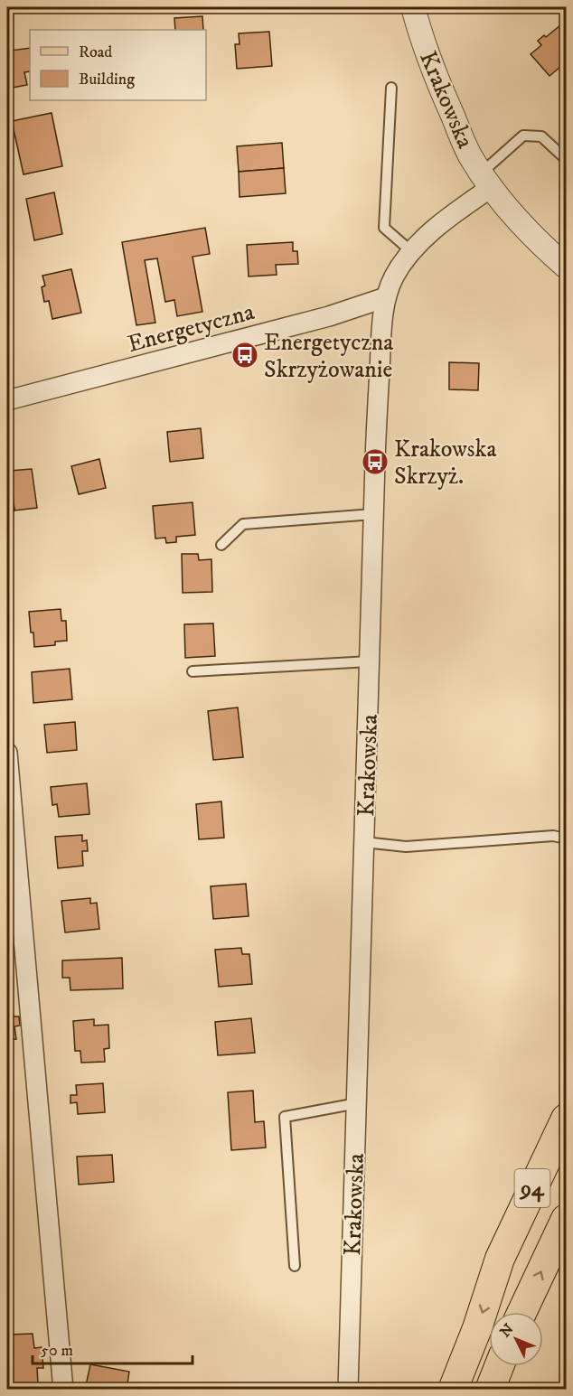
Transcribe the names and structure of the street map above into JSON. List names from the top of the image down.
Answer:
{
  "streets": {
    "main road": ["94"],
    "street": ["Krakowska", "Energetyczna"]
  },
  "crossings": [
    ["Krakowska", "Energetyczna"]
  ],
  "places": {
    "bus stop": ["Energetyczna Skrzyżowanie", "Krakowska Skrzyż."]
  },
  "legend": ["Road", "Building"],
  "scale_bar": "50 m",
  "north": "top left"
}
